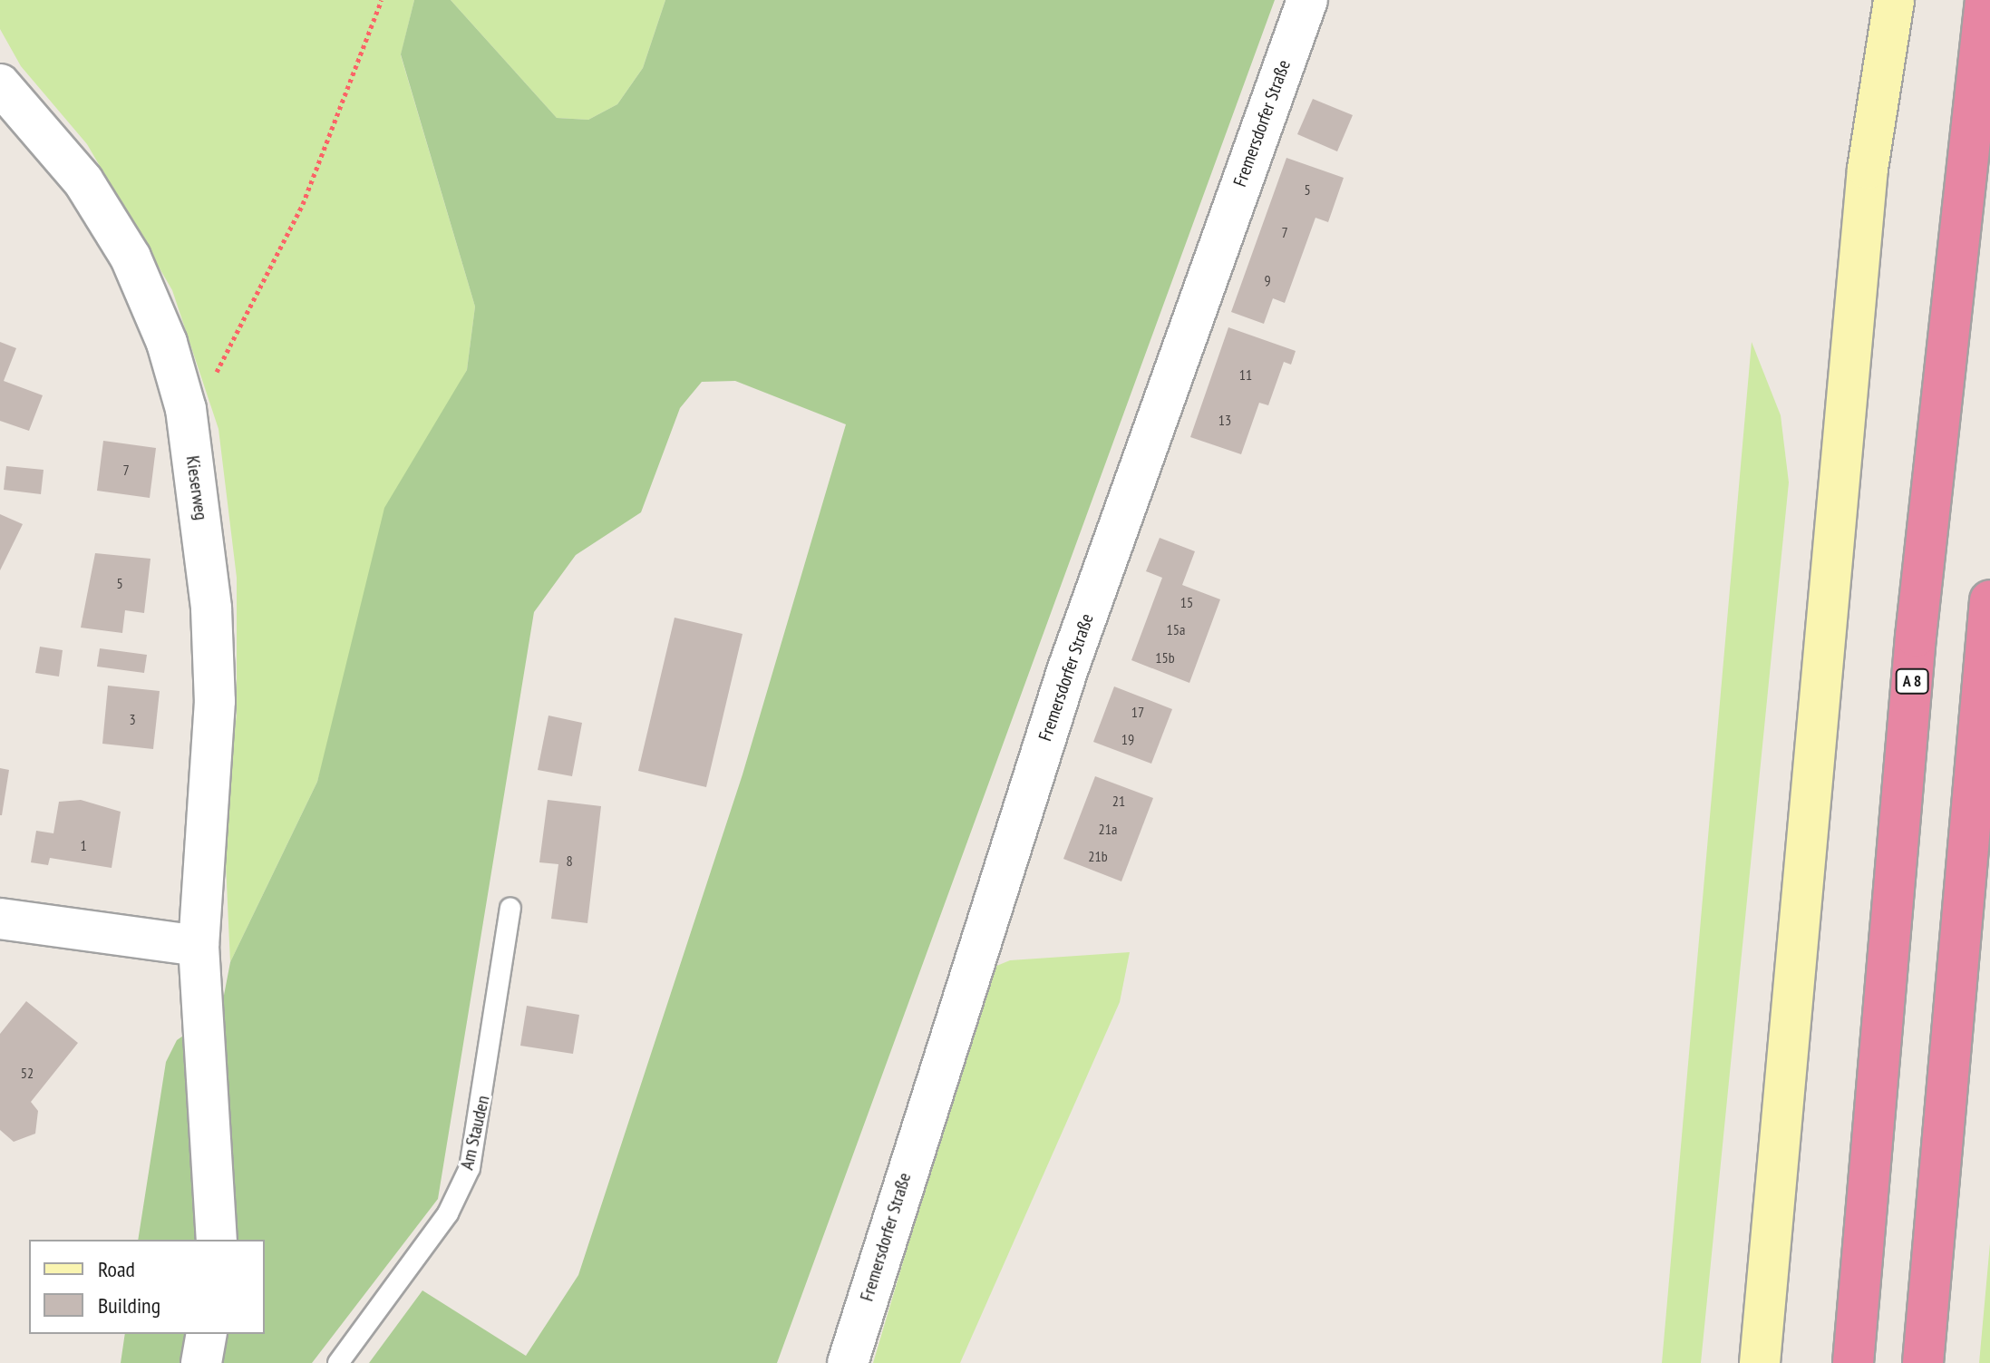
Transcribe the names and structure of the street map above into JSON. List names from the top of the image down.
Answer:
{
  "streets": {
    "highway": ["A 8"],
    "street": ["Fremersdorfer Straße", "Kieserweg"],
    "lane": ["Am Stauden"]
  },
  "house_numbers": [
    "5",
    "7",
    "9",
    "11",
    "13",
    "7",
    "5",
    "15",
    "15a",
    "15b",
    "17",
    "3",
    "19",
    "21",
    "21a",
    "1",
    "21b",
    "8",
    "52"
  ],
  "legend": ["Road", "Building"]
}
